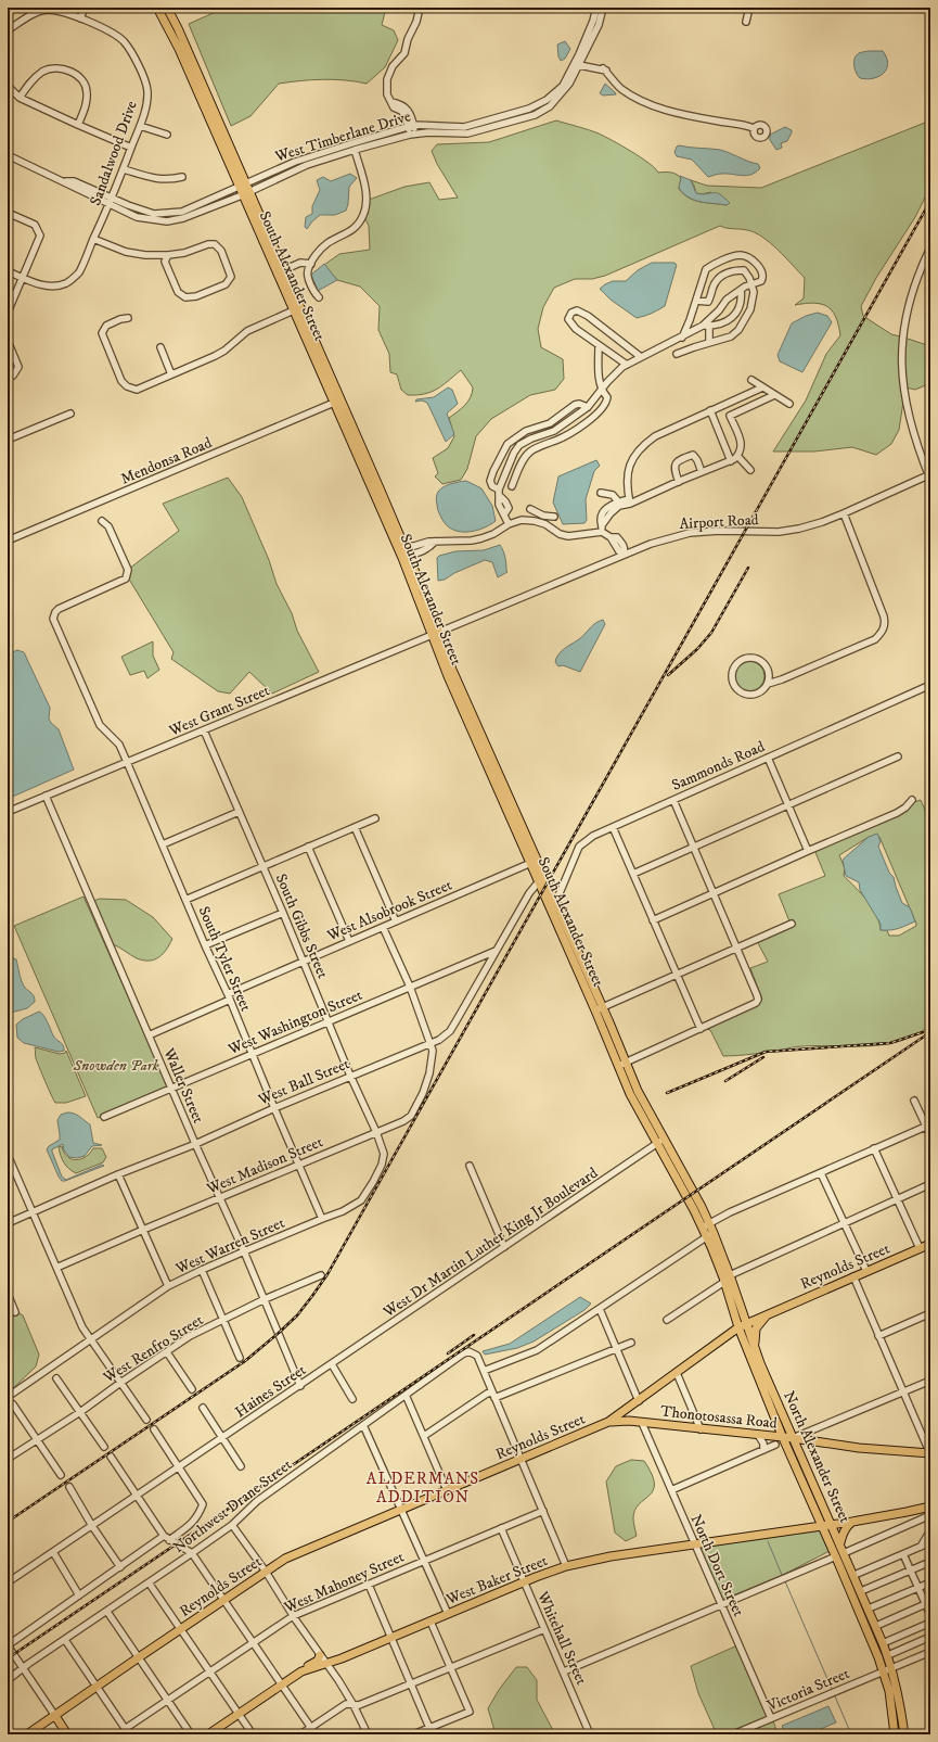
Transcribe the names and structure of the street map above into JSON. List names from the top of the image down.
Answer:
{
  "streets": {
    "main road": [
      "South Alexander Street",
      "Reynolds Street",
      "Thonotosassa Road",
      "North Alexander Street",
      "West Baker Street"
    ],
    "street": [
      "West Timberlane Drive",
      "Sandalwood Drive",
      "Mendonsa Road",
      "Airport Road",
      "West Grant Street",
      "Sammonds Road",
      "West Alsobrook Street",
      "South Gibbs Street",
      "South Tyler Street",
      "West Washington Street",
      "West Ball Street",
      "Waller Street",
      "West Madison Street",
      "West Dr Martin Luther King Jr Boulevard",
      "West Warren Street",
      "West Renfro Street",
      "Haines Street",
      "Northwest Drane Street",
      "North Dort Street",
      "West Mahoney Street",
      "Whitehall Street",
      "Victoria Street"
    ]
  },
  "crossings": [
    ["West Timberlane Drive", "Sandalwood Drive"],
    ["West Timberlane Drive", "South Alexander Street"],
    ["South Alexander Street", "Mendonsa Road"],
    ["South Alexander Street", "Airport Road"],
    ["South Alexander Street", "West Grant Street"],
    ["South Alexander Street", "Sammonds Road"],
    ["South Alexander Street", "West Alsobrook Street"],
    ["South Alexander Street", "West Ball Street"],
    ["South Alexander Street", "West Dr Martin Luther King Jr Boulevard"],
    ["South Alexander Street", "North Alexander Street"],
    ["Airport Road", "West Grant Street"],
    ["West Grant Street", "South Gibbs Street"],
    ["West Grant Street", "South Tyler Street"],
    ["West Grant Street", "Waller Street"],
    ["West Alsobrook Street", "South Gibbs Street"],
    ["West Alsobrook Street", "South Tyler Street"],
    ["West Alsobrook Street", "Waller Street"],
    ["West Alsobrook Street", "West Madison Street"],
    ["South Gibbs Street", "West Washington Street"],
    ["South Gibbs Street", "West Ball Street"],
    ["South Gibbs Street", "West Madison Street"],
    ["South Gibbs Street", "West Warren Street"],
    ["South Tyler Street", "West Washington Street"],
    ["South Tyler Street", "West Ball Street"],
    ["South Tyler Street", "West Madison Street"],
    ["South Tyler Street", "West Warren Street"],
    ["West Washington Street", "West Ball Street"],
    ["West Washington Street", "Waller Street"],
    ["West Washington Street", "West Madison Street"],
    ["West Ball Street", "Waller Street"],
    ["West Ball Street", "West Madison Street"],
    ["Waller Street", "West Madison Street"],
    ["Waller Street", "West Warren Street"],
    ["Waller Street", "West Renfro Street"],
    ["Waller Street", "Haines Street"],
    ["West Madison Street", "West Warren Street"],
    ["West Dr Martin Luther King Jr Boulevard", "Haines Street"],
    ["Reynolds Street", "Thonotosassa Road"],
    ["Reynolds Street", "North Alexander Street"],
    ["Thonotosassa Road", "North Alexander Street"],
    ["Thonotosassa Road", "North Dort Street"],
    ["North Alexander Street", "West Baker Street"],
    ["North Alexander Street", "Victoria Street"],
    ["North Dort Street", "West Baker Street"],
    ["North Dort Street", "Victoria Street"],
    ["West Baker Street", "Whitehall Street"],
    ["West Mahoney Street", "Whitehall Street"]
  ],
  "districts": ["ALDERMANS ADDITION"],
  "parks": ["Snowden Park"]
}
